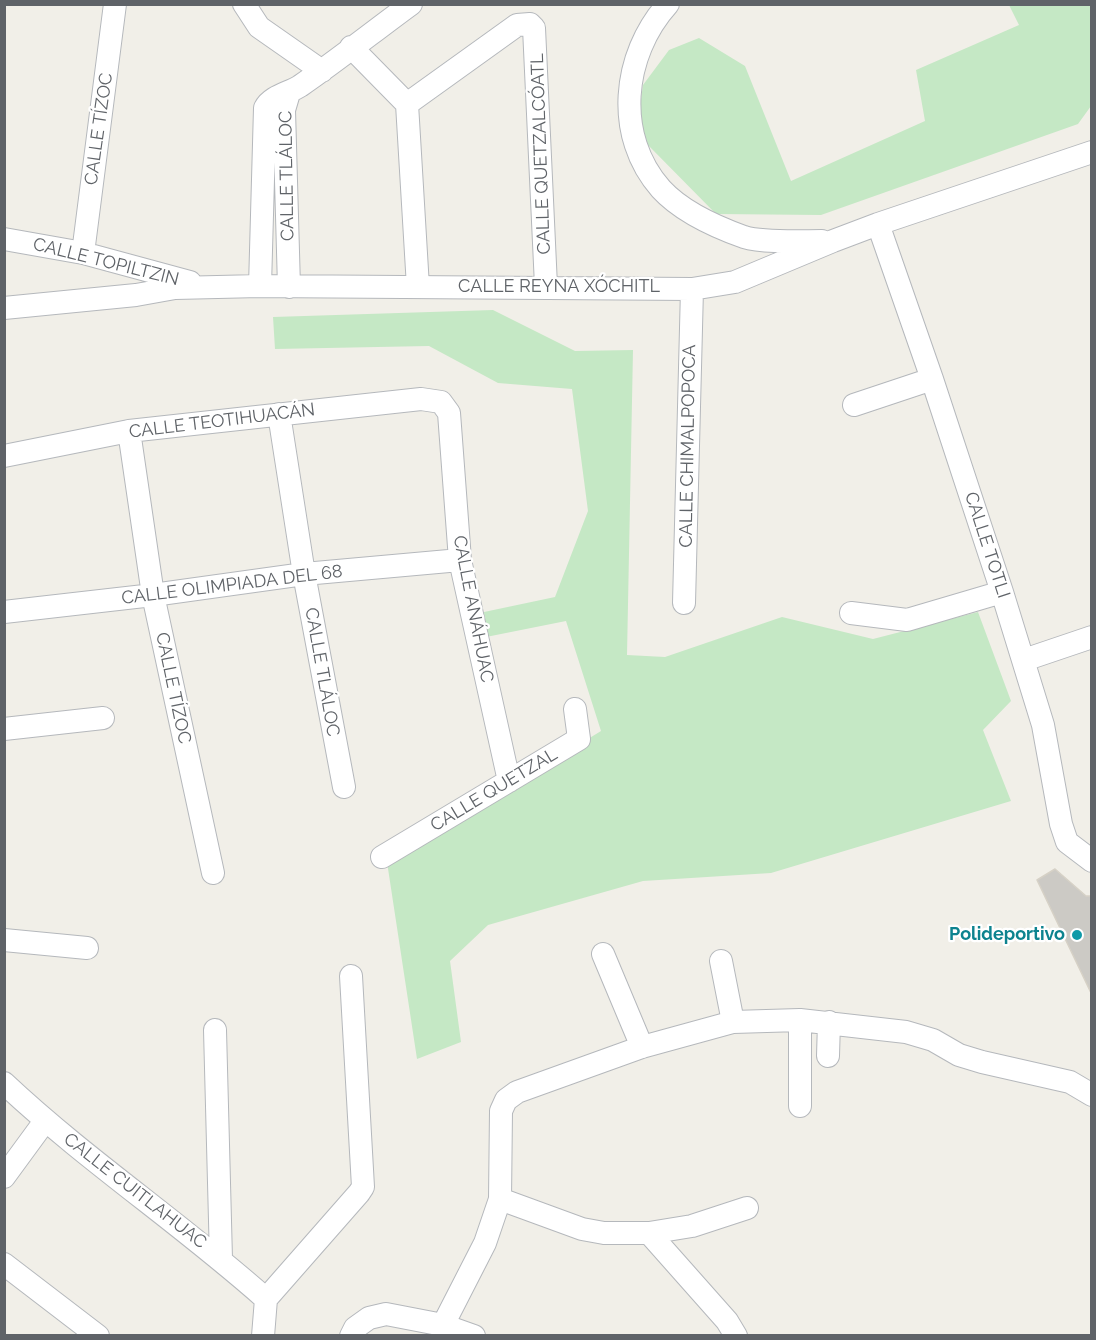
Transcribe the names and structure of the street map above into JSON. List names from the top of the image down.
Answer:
{
  "streets": {
    "street": [
      "CALLE TÍZOC",
      "CALLE QUETZALCÓATL",
      "CALLE TLÁLOC",
      "CALLE TOPILTZIN",
      "CALLE REYNA XÓCHITL",
      "CALLE TEOTIHUACÁN",
      "CALLE CHIMALPOPOCA",
      "CALLE TOTLI",
      "CALLE OLIMPIADA DEL 68",
      "CALLE ANÁHUAC",
      "CALLE QUETZAL",
      "CALLE CUITLAHUAC"
    ]
  },
  "crossings": [
    ["CALLE TÍZOC", "CALLE TOPILTZIN"],
    ["CALLE TÍZOC", "CALLE TEOTIHUACÁN"],
    ["CALLE TÍZOC", "CALLE OLIMPIADA DEL 68"],
    ["CALLE QUETZALCÓATL", "CALLE REYNA XÓCHITL"],
    ["CALLE TLÁLOC", "CALLE REYNA XÓCHITL"],
    ["CALLE TLÁLOC", "CALLE TEOTIHUACÁN"],
    ["CALLE TLÁLOC", "CALLE OLIMPIADA DEL 68"],
    ["CALLE TOPILTZIN", "CALLE REYNA XÓCHITL"],
    ["CALLE REYNA XÓCHITL", "CALLE CHIMALPOPOCA"],
    ["CALLE REYNA XÓCHITL", "CALLE TOTLI"],
    ["CALLE TEOTIHUACÁN", "CALLE ANÁHUAC"],
    ["CALLE OLIMPIADA DEL 68", "CALLE ANÁHUAC"],
    ["CALLE ANÁHUAC", "CALLE QUETZAL"]
  ],
  "places": ["Polideportivo"]
}
